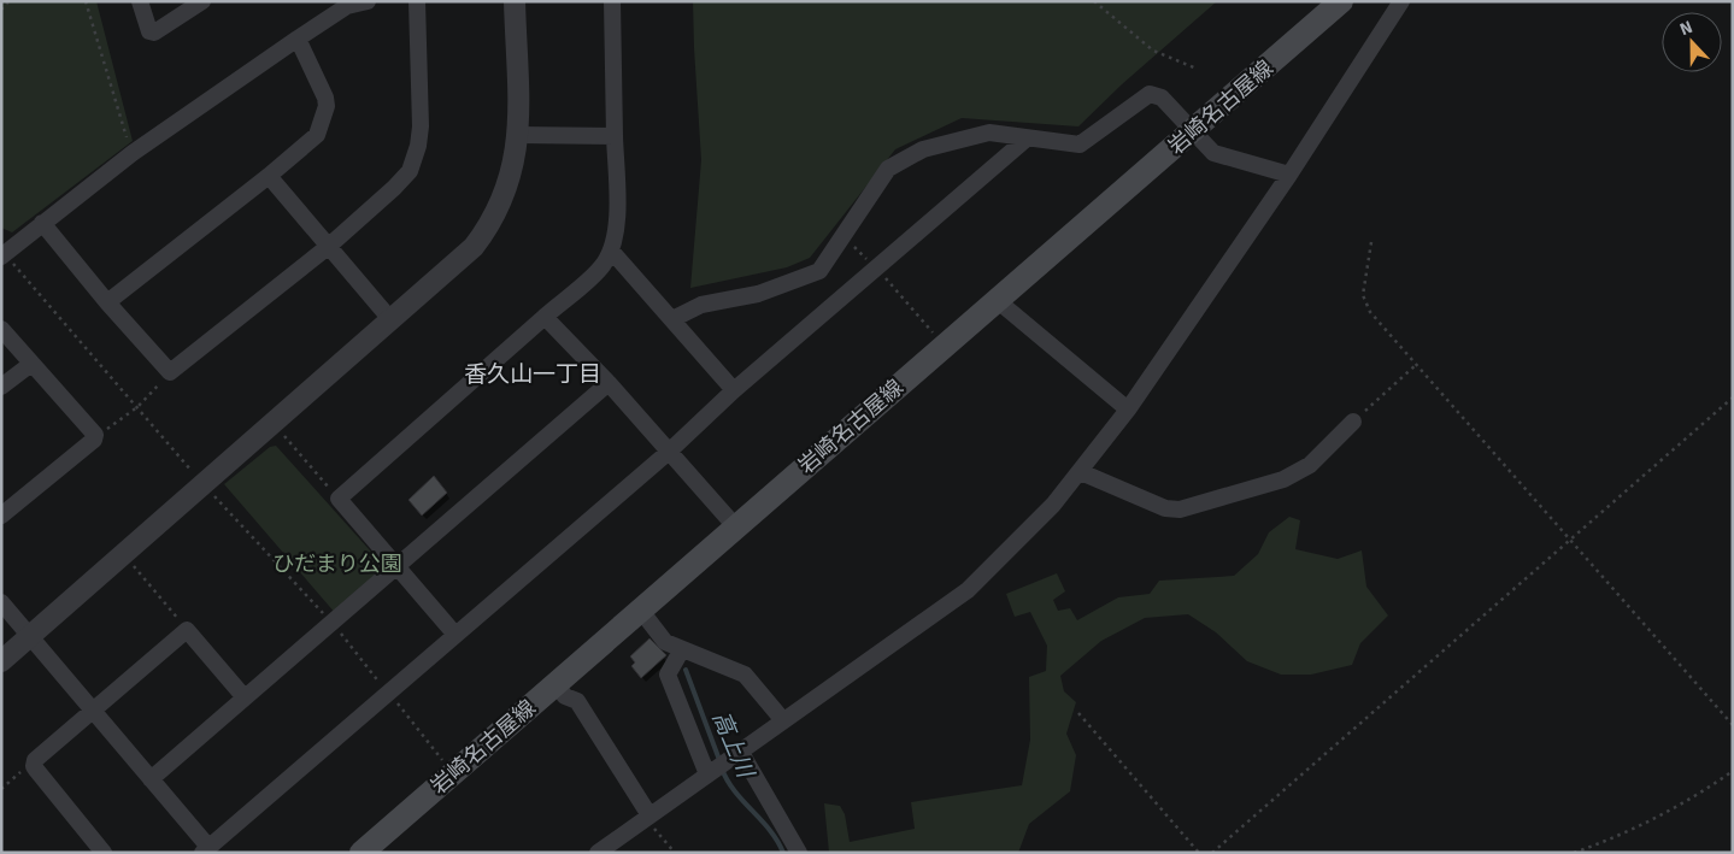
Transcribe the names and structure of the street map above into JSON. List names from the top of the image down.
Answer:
{
  "streets": {
    "main road": ["岩崎名古屋線"]
  },
  "districts": ["香久山一丁目"],
  "water": ["高上川"],
  "parks": ["ひだまり公園"],
  "north": "top"
}
